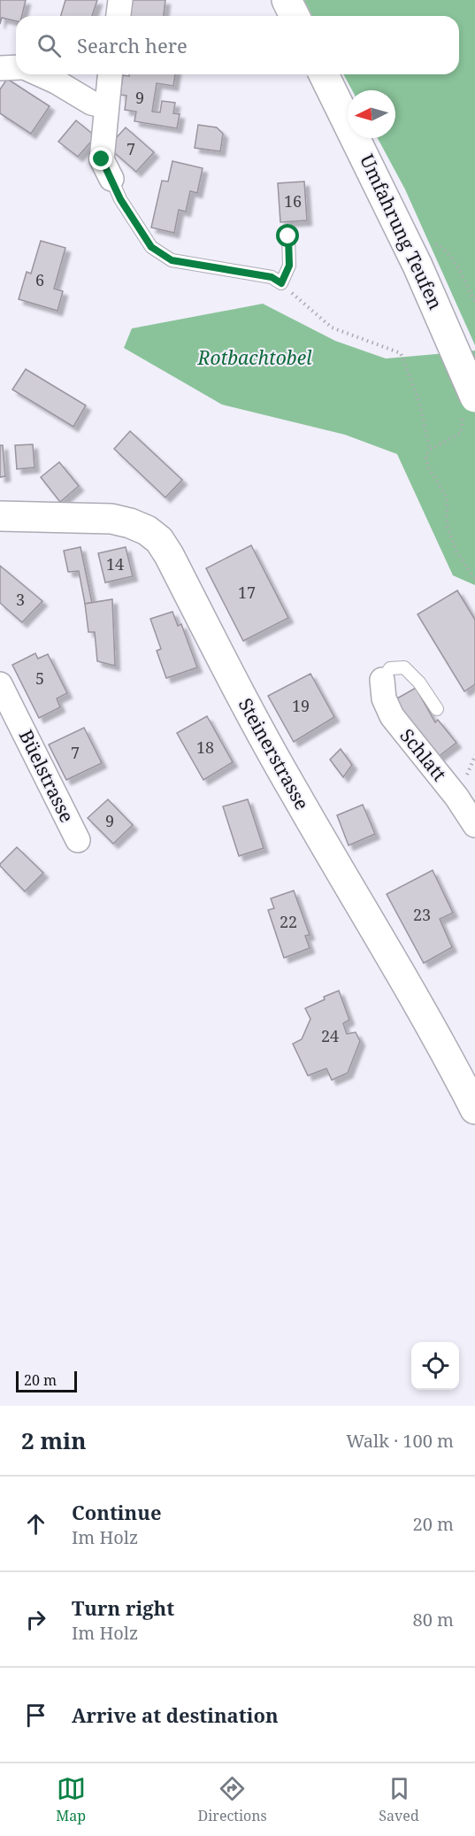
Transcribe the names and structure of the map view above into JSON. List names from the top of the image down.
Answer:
{
  "streets": {
    "street": [
      "Umfahrung Teufen",
      "Steinerstrasse",
      "Schlatt",
      "Büelstrasse"
    ]
  },
  "parks": ["Rotbachtobel"],
  "house_numbers": [
    "9",
    "7",
    "16",
    "6",
    "14",
    "17",
    "3",
    "5",
    "19",
    "18",
    "7",
    "9",
    "23",
    "22",
    "24"
  ],
  "scale_bar": "20 m",
  "north": "left",
  "page": {
    "search": "Search here",
    "scale": "20 m",
    "heading": ["2 min", "Walk · 100 m"],
    "list": [
      ["Continue", "Im Holz", "20 m"],
      ["Turn right", "Im Holz", "80 m"],
      "Arrive at destination"
    ],
    "nav": ["Map", "Directions", "Saved"]
  }
}
